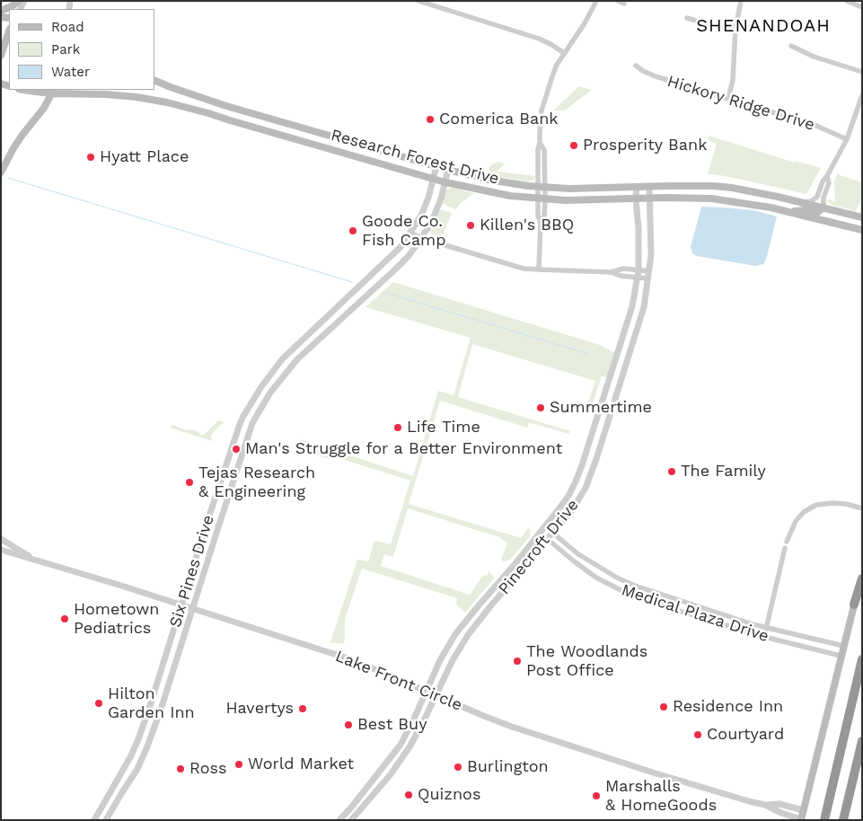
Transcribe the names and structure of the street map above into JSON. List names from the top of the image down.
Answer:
{
  "streets": {
    "main road": ["Research Forest Drive"],
    "street": [
      "Hickory Ridge Drive",
      "Pinecroft Drive",
      "Six Pines Drive",
      "Medical Plaza Drive",
      "Lake Front Circle"
    ]
  },
  "crossings": [
    ["Research Forest Drive", "Pinecroft Drive"],
    ["Research Forest Drive", "Six Pines Drive"],
    ["Pinecroft Drive", "Medical Plaza Drive"],
    ["Pinecroft Drive", "Lake Front Circle"],
    ["Six Pines Drive", "Lake Front Circle"]
  ],
  "districts": ["SHENANDOAH"],
  "places": [
    "Comerica Bank",
    "Prosperity Bank",
    "Hyatt Place",
    "Killen's BBQ",
    "Goode Co. Fish Camp",
    "Summertime",
    "Life Time",
    "Man's Struggle for a Better Environment",
    "The Family",
    "Tejas Research & Engineering",
    "Hometown Pediatrics",
    "The Woodlands Post Office",
    "Hilton Garden Inn",
    "Residence Inn",
    "Havertys",
    "Best Buy",
    "Courtyard",
    "World Market",
    "Burlington",
    "Ross",
    "Quiznos",
    "Marshalls & HomeGoods"
  ],
  "legend": ["Road", "Park", "Water"]
}
